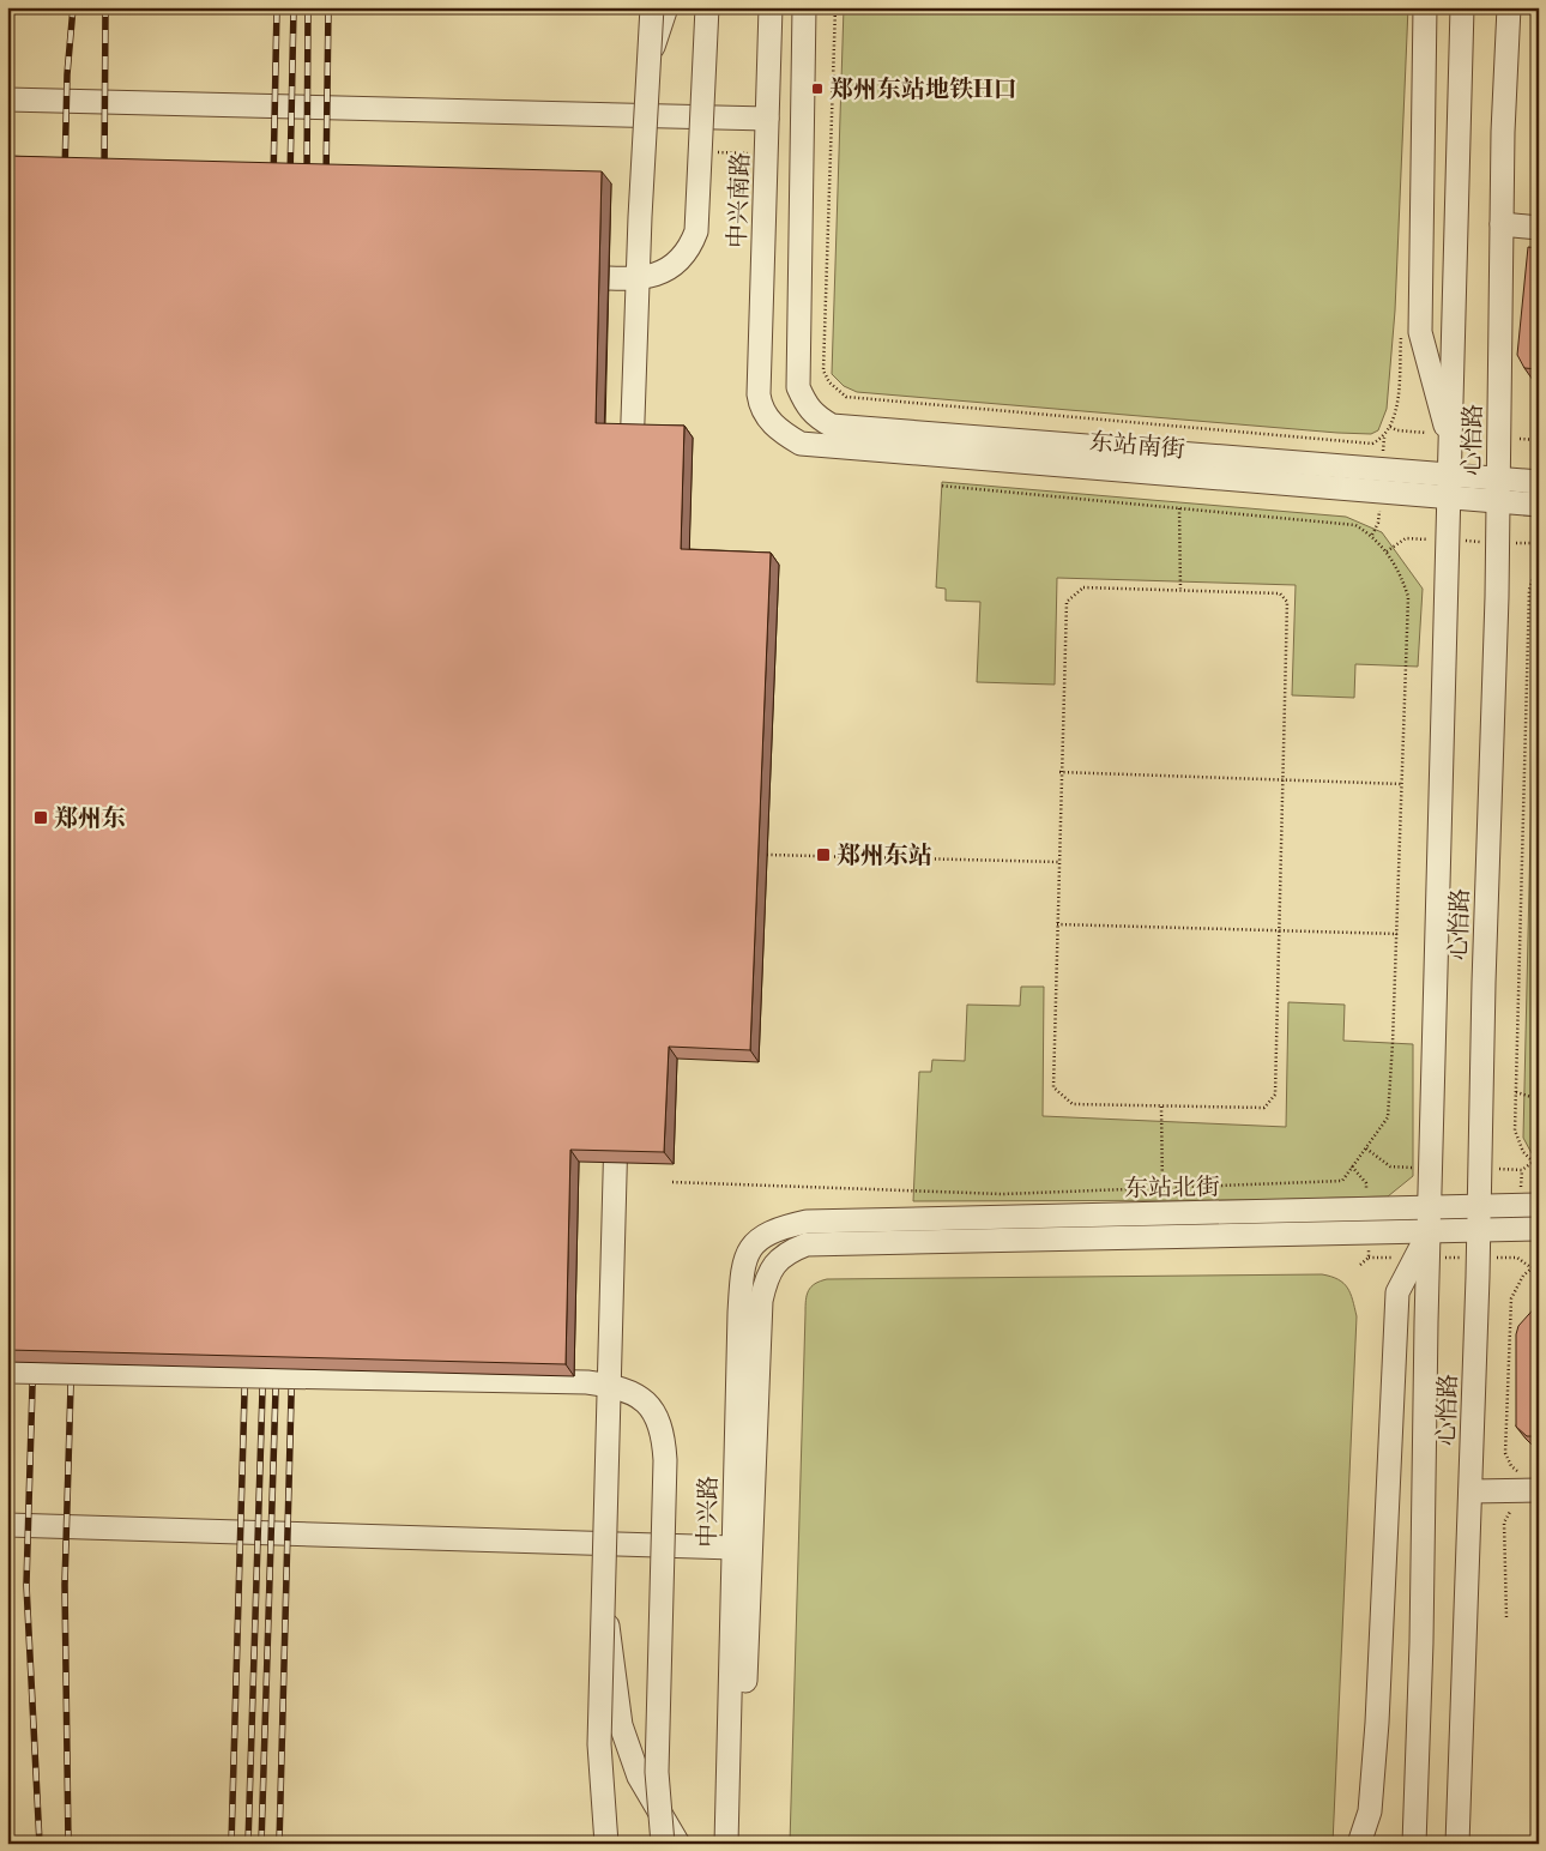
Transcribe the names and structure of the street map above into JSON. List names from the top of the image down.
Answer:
{
  "streets": {
    "street": [
      "中兴南路",
      "心怡路",
      "东站南街",
      "东站北街",
      "中兴路"
    ]
  },
  "crossings": [
    ["中兴南路", "东站南街"],
    ["心怡路", "东站南街"],
    ["心怡路", "东站北街"],
    ["东站北街", "中兴路"]
  ],
  "places": {
    "transit": ["郑州东站地铁H口", "郑州东", "郑州东站"]
  }
}
